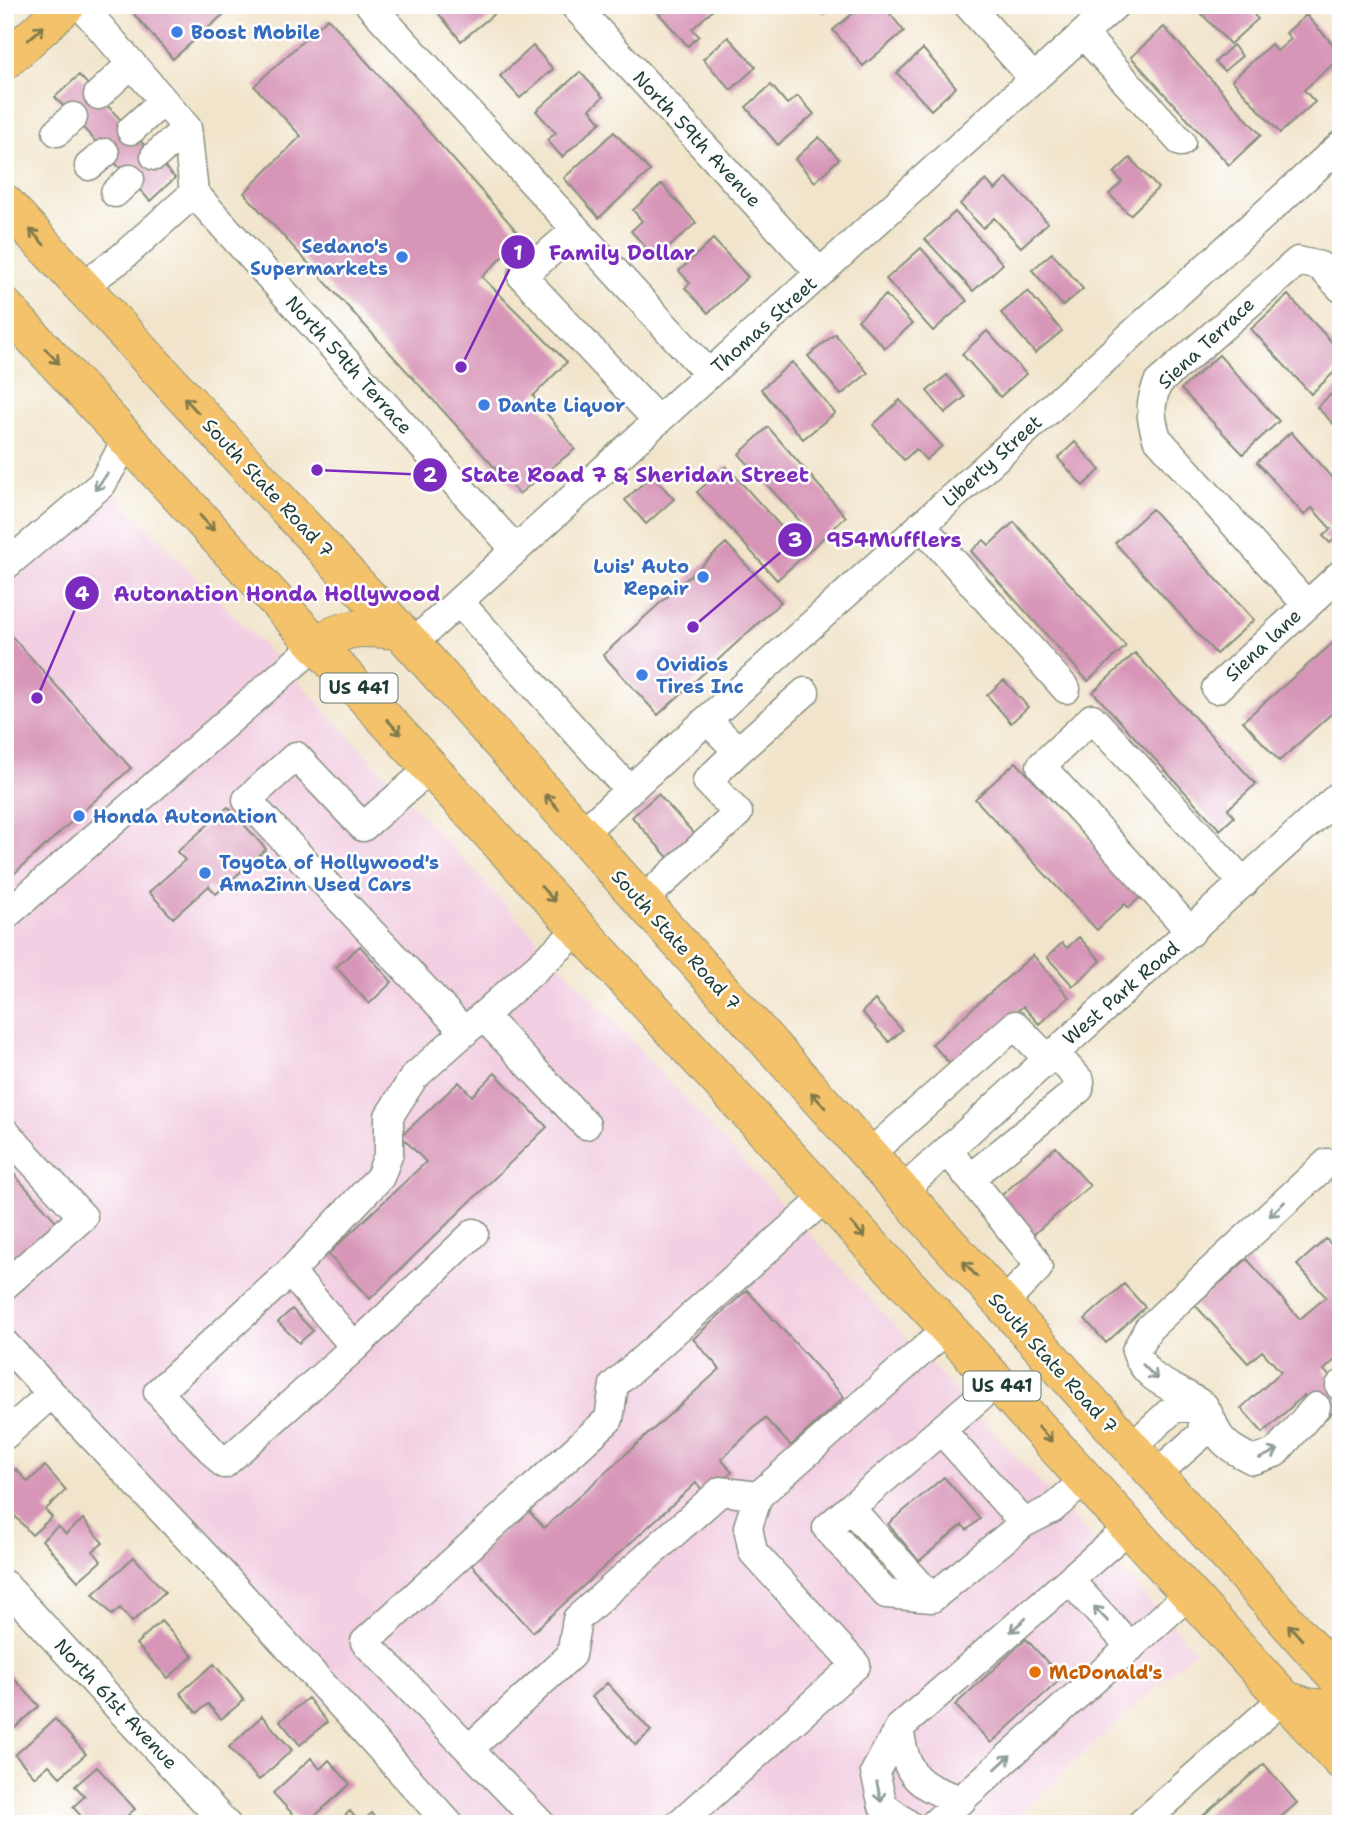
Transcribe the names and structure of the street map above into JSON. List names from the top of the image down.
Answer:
{
  "streets": {
    "main road": ["South State Road 7", "US 441"],
    "street": [
      "North 59th Avenue",
      "Thomas Street",
      "Siena Terrace",
      "North 59th Terrace",
      "Liberty Street",
      "Siena lane",
      "West Park Road",
      "North 61st Avenue"
    ]
  },
  "crossings": [
    ["North 59th Avenue", "Thomas Street"],
    ["Thomas Street", "North 59th Terrace"],
    ["Thomas Street", "South State Road 7"],
    ["Siena Terrace", "Siena lane"],
    ["Liberty Street", "South State Road 7"],
    ["South State Road 7", "West Park Road"]
  ],
  "places": [
    "Boost Mobile",
    "Sedano's Supermarkets",
    "Family Dollar",
    "Dante Liquor",
    "State Road 7 & Sheridan Street",
    "Luis' Auto Repair",
    "954Mufflers",
    "Ovidios Tires Inc",
    "Autonation Honda Hollywood",
    "Honda Autonation",
    "Toyota of Hollywood's AmaZinn Used Cars",
    "McDonald's"
  ]
}
